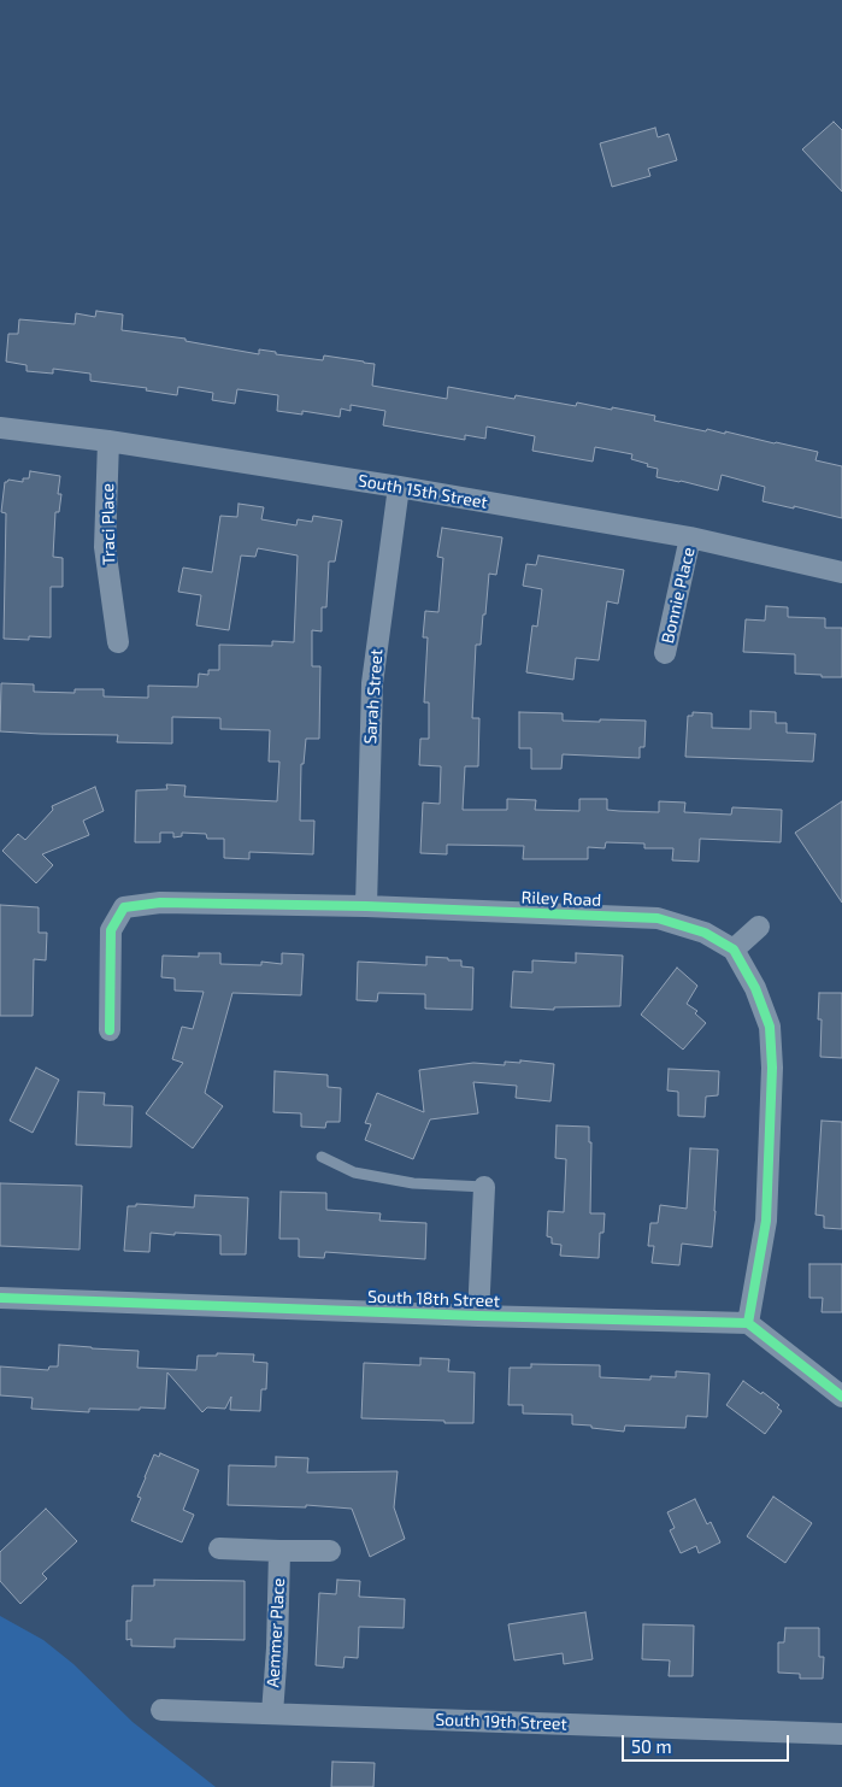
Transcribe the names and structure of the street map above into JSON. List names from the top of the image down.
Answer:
{
  "streets": {
    "street": [
      "South 15th Street",
      "Traci Place",
      "Bonnie Place",
      "Sarah Street",
      "Riley Road",
      "South 18th Street",
      "Aemmer Place",
      "South 19th Street"
    ]
  },
  "crossings": [
    ["South 15th Street", "Traci Place"],
    ["South 15th Street", "Bonnie Place"],
    ["South 15th Street", "Sarah Street"],
    ["Sarah Street", "Riley Road"],
    ["Aemmer Place", "South 19th Street"]
  ],
  "scale_bar": "50 m"
}
